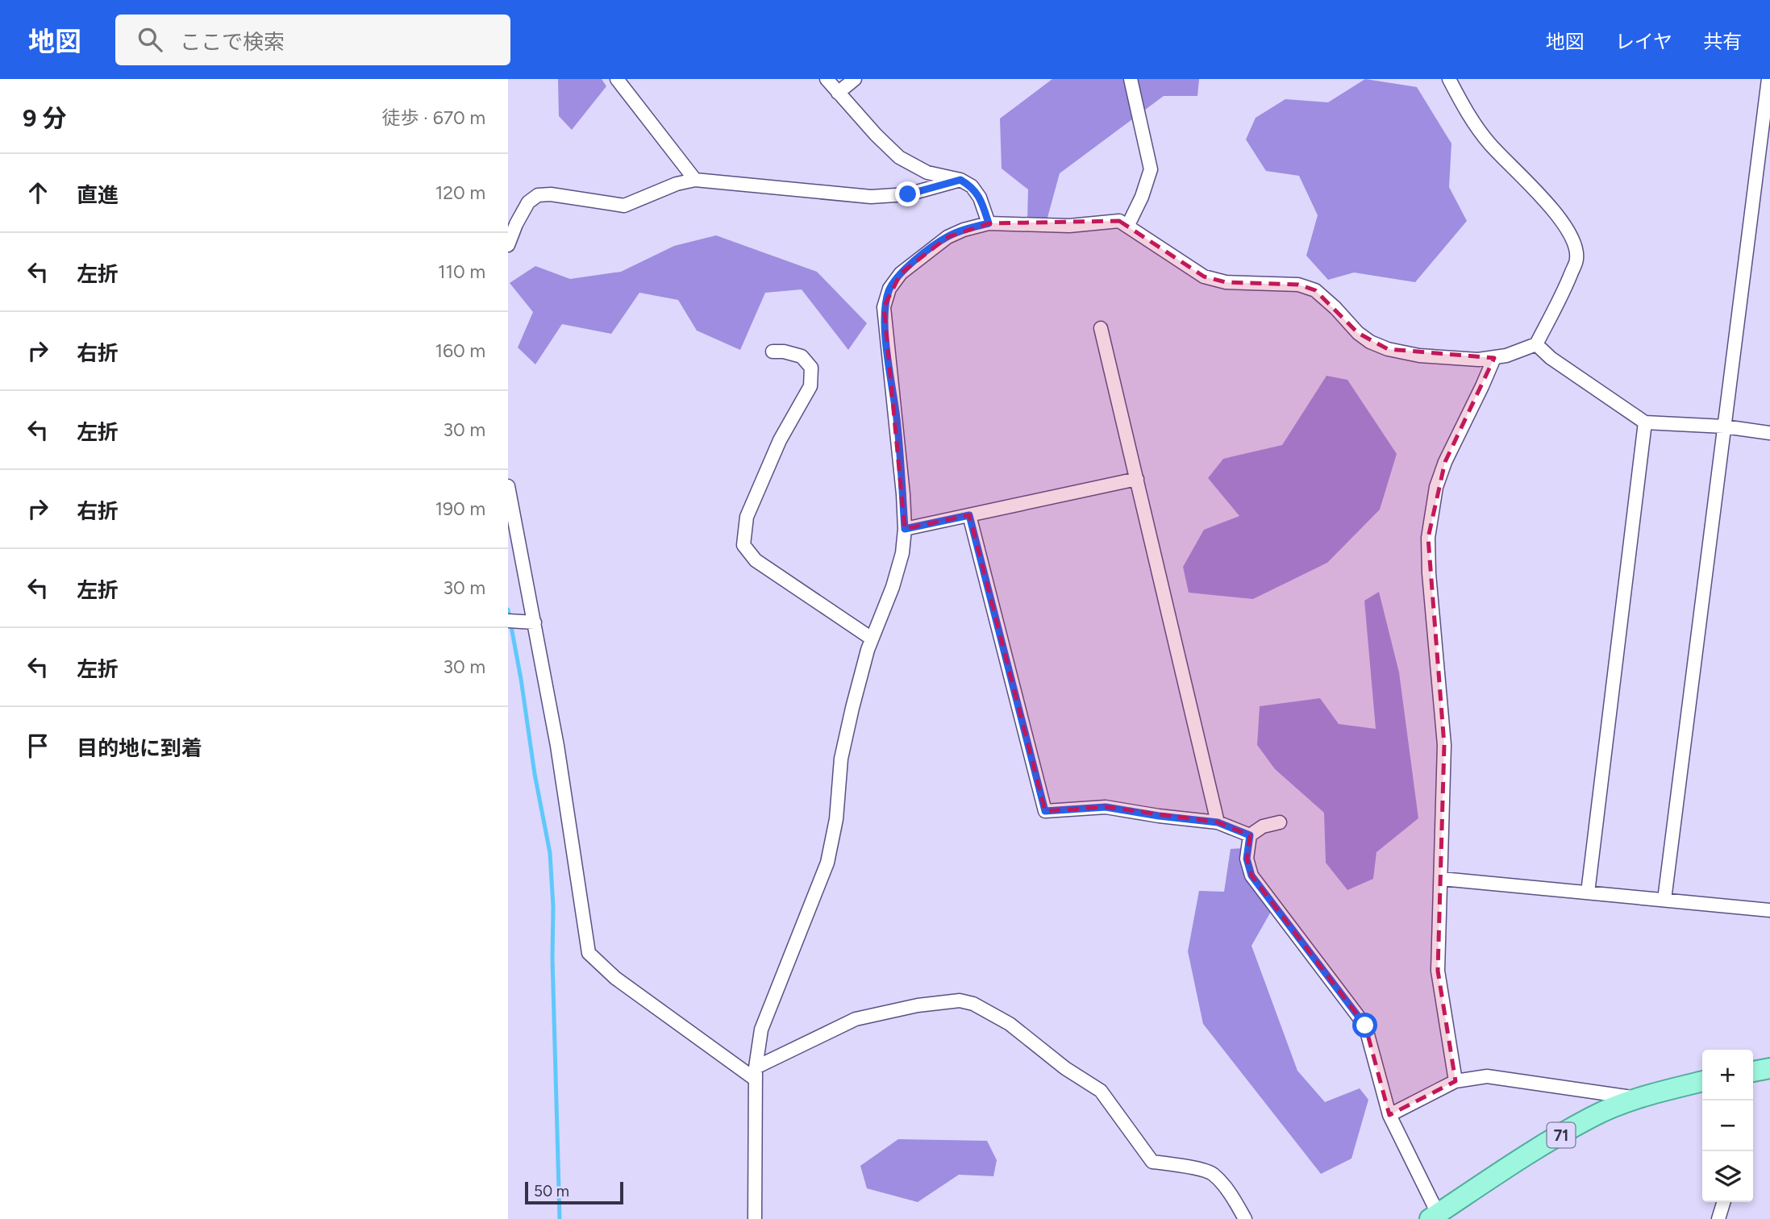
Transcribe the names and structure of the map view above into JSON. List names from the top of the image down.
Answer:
{
  "streets": {
    "main road": ["71"]
  },
  "scale_bar": "50 m",
  "page": {
    "header": "地図",
    "search": "ここで検索",
    "nav": ["地図", "レイヤ", "共有"],
    "heading": ["9 分", "徒歩 · 670 m"],
    "list": [
      ["直進", "120 m"],
      ["左折", "110 m"],
      ["右折", "160 m"],
      ["左折", "30 m"],
      ["右折", "190 m"],
      ["左折", "30 m"],
      ["左折", "30 m"],
      "目的地に到着"
    ],
    "map_buttons": ["+", "−"],
    "scale": "50 m"
  }
}
